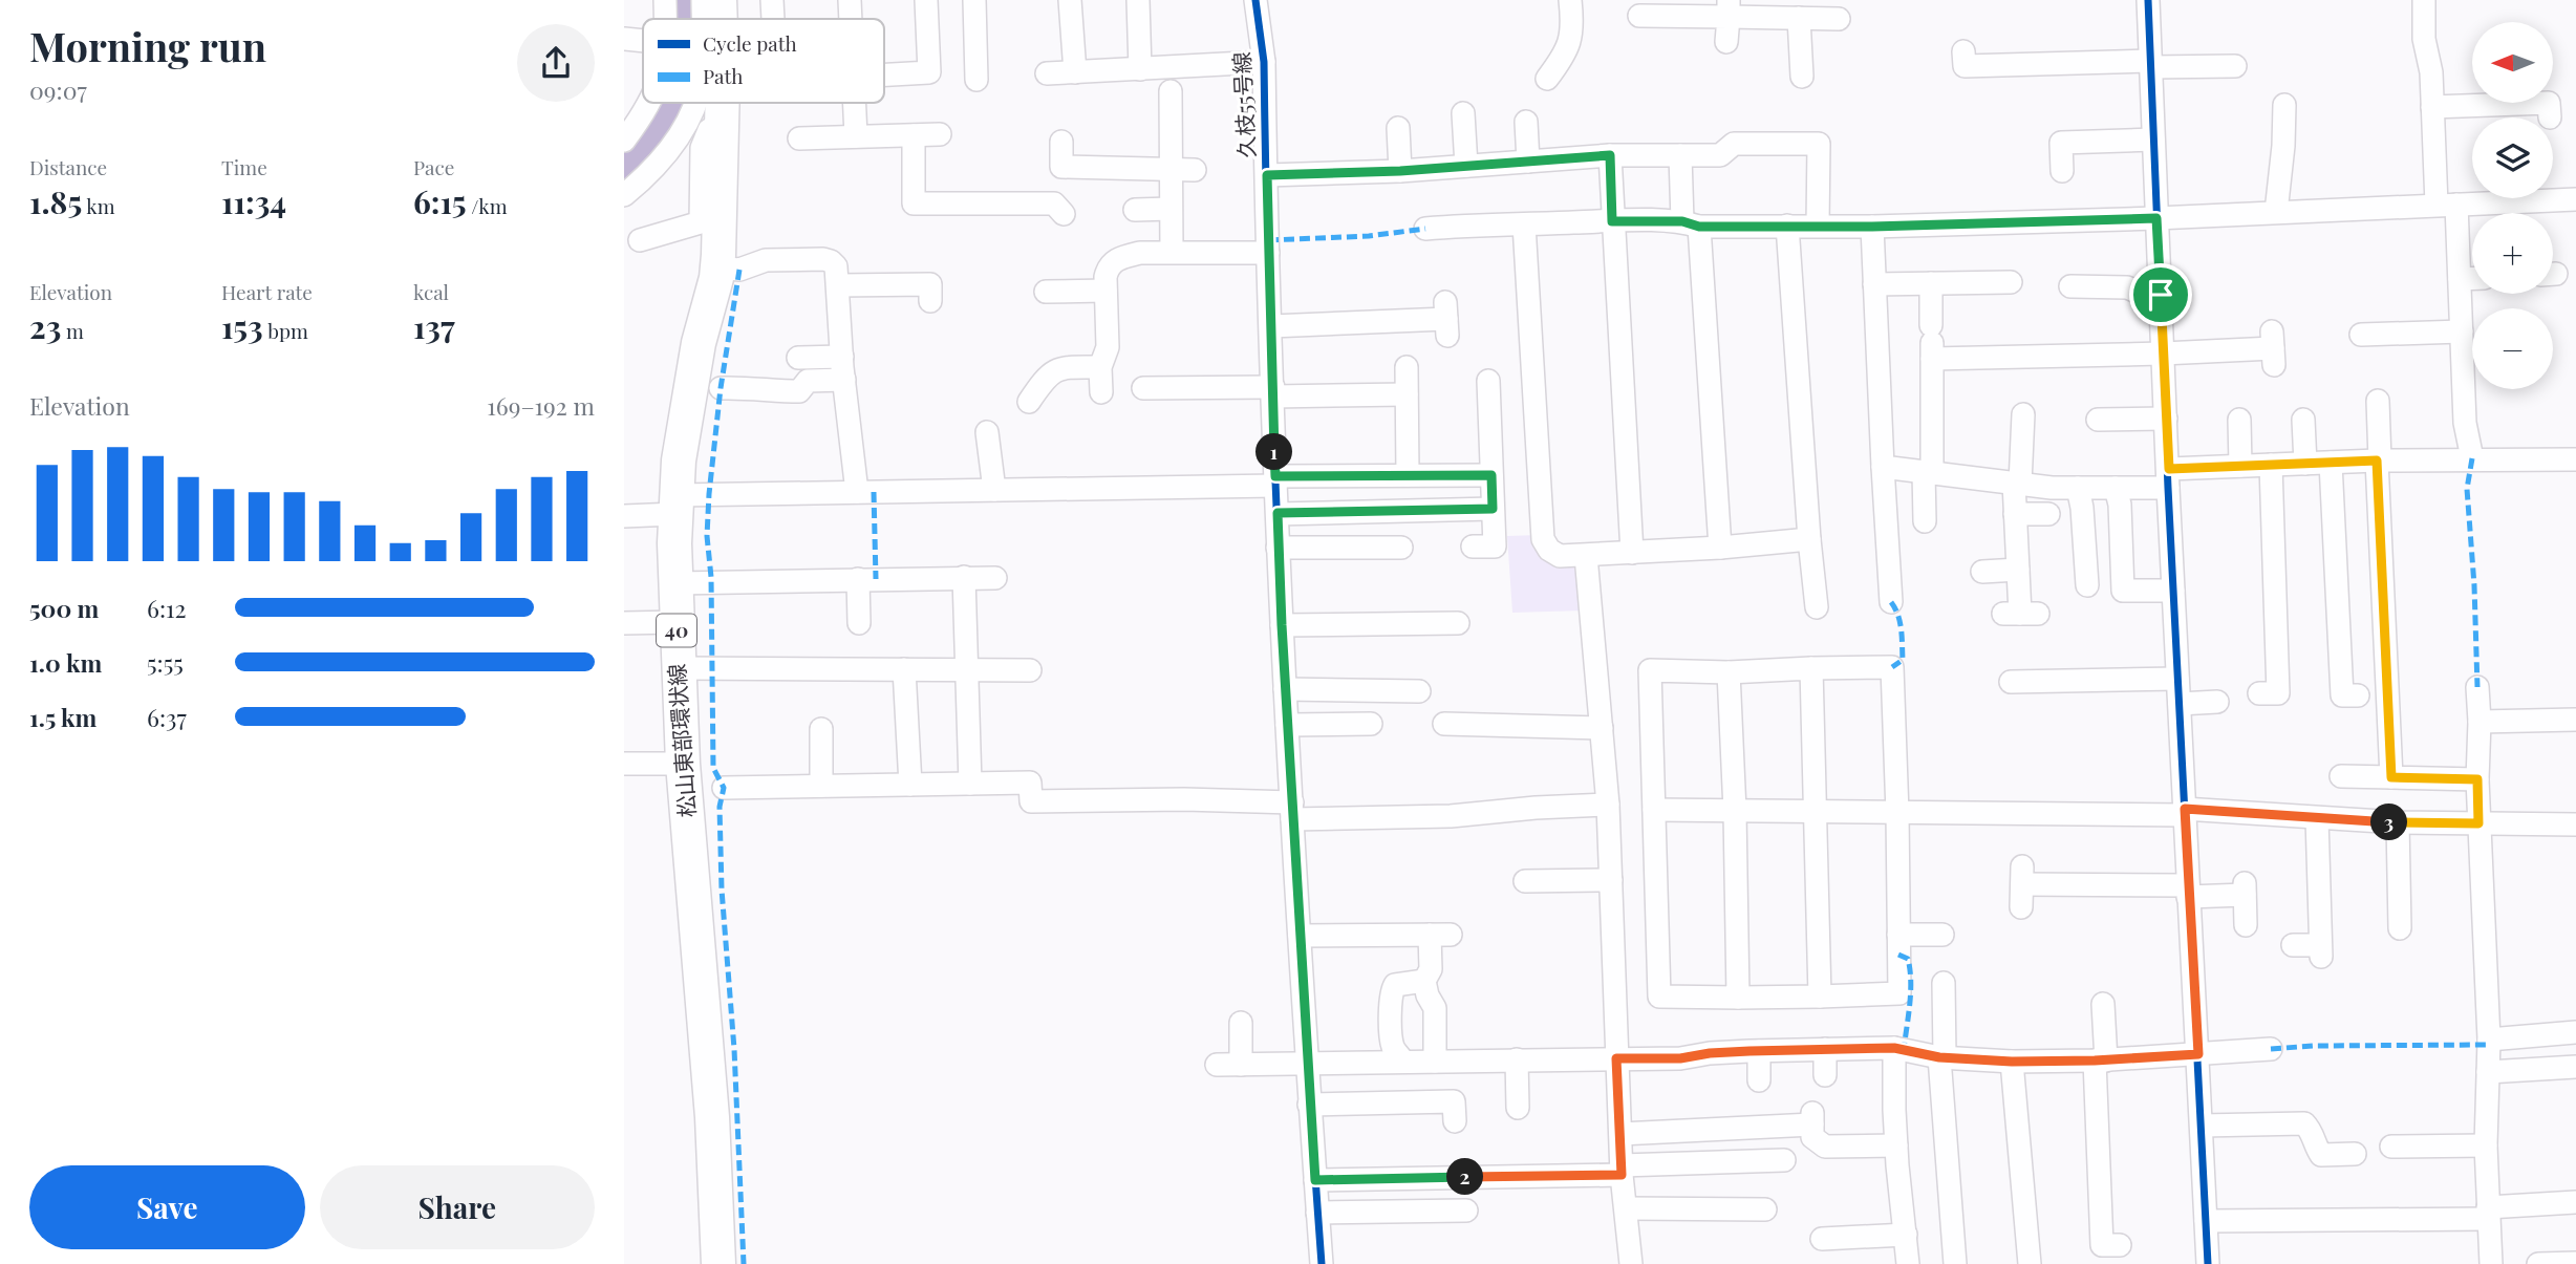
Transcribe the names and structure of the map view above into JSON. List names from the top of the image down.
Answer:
{
  "streets": {
    "main road": ["40", "松山東部環状線"],
    "street": ["久枝55号線"]
  },
  "legend": ["Cycle path", "Path"],
  "north": "left",
  "page": {
    "heading": ["Morning run", "09:07"],
    "map_buttons": ["+", "−"],
    "stats": [
      ["Distance", "1.85 km"],
      ["Time", "11:34"],
      ["Pace", "6:15 /km"],
      ["Elevation", "23 m"],
      ["Heart rate", "153 bpm"],
      ["kcal", "137"]
    ],
    "chart": ["Elevation", "169–192 m"],
    "pins": ["1", "3", "2"],
    "list": [
      {
        "name": "500 m",
        "note": "6:12"
      },
      {
        "name": "1.0 km",
        "note": "5:55"
      },
      {
        "name": "1.5 km",
        "note": "6:37"
      }
    ],
    "buttons": ["Save", "Share"]
  }
}
